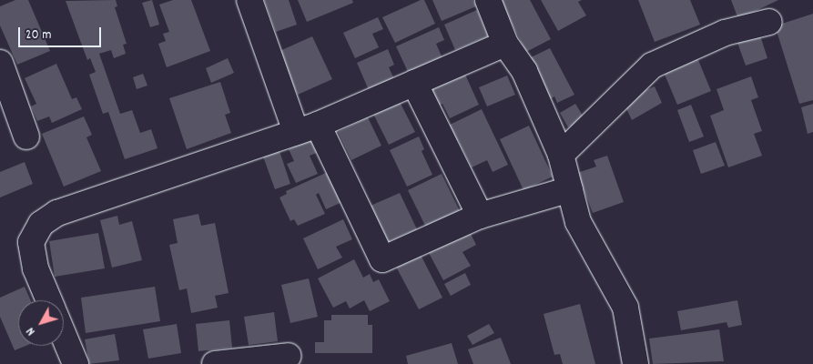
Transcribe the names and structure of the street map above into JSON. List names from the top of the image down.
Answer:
{
  "scale_bar": "20 m",
  "north": "bottom left"
}
